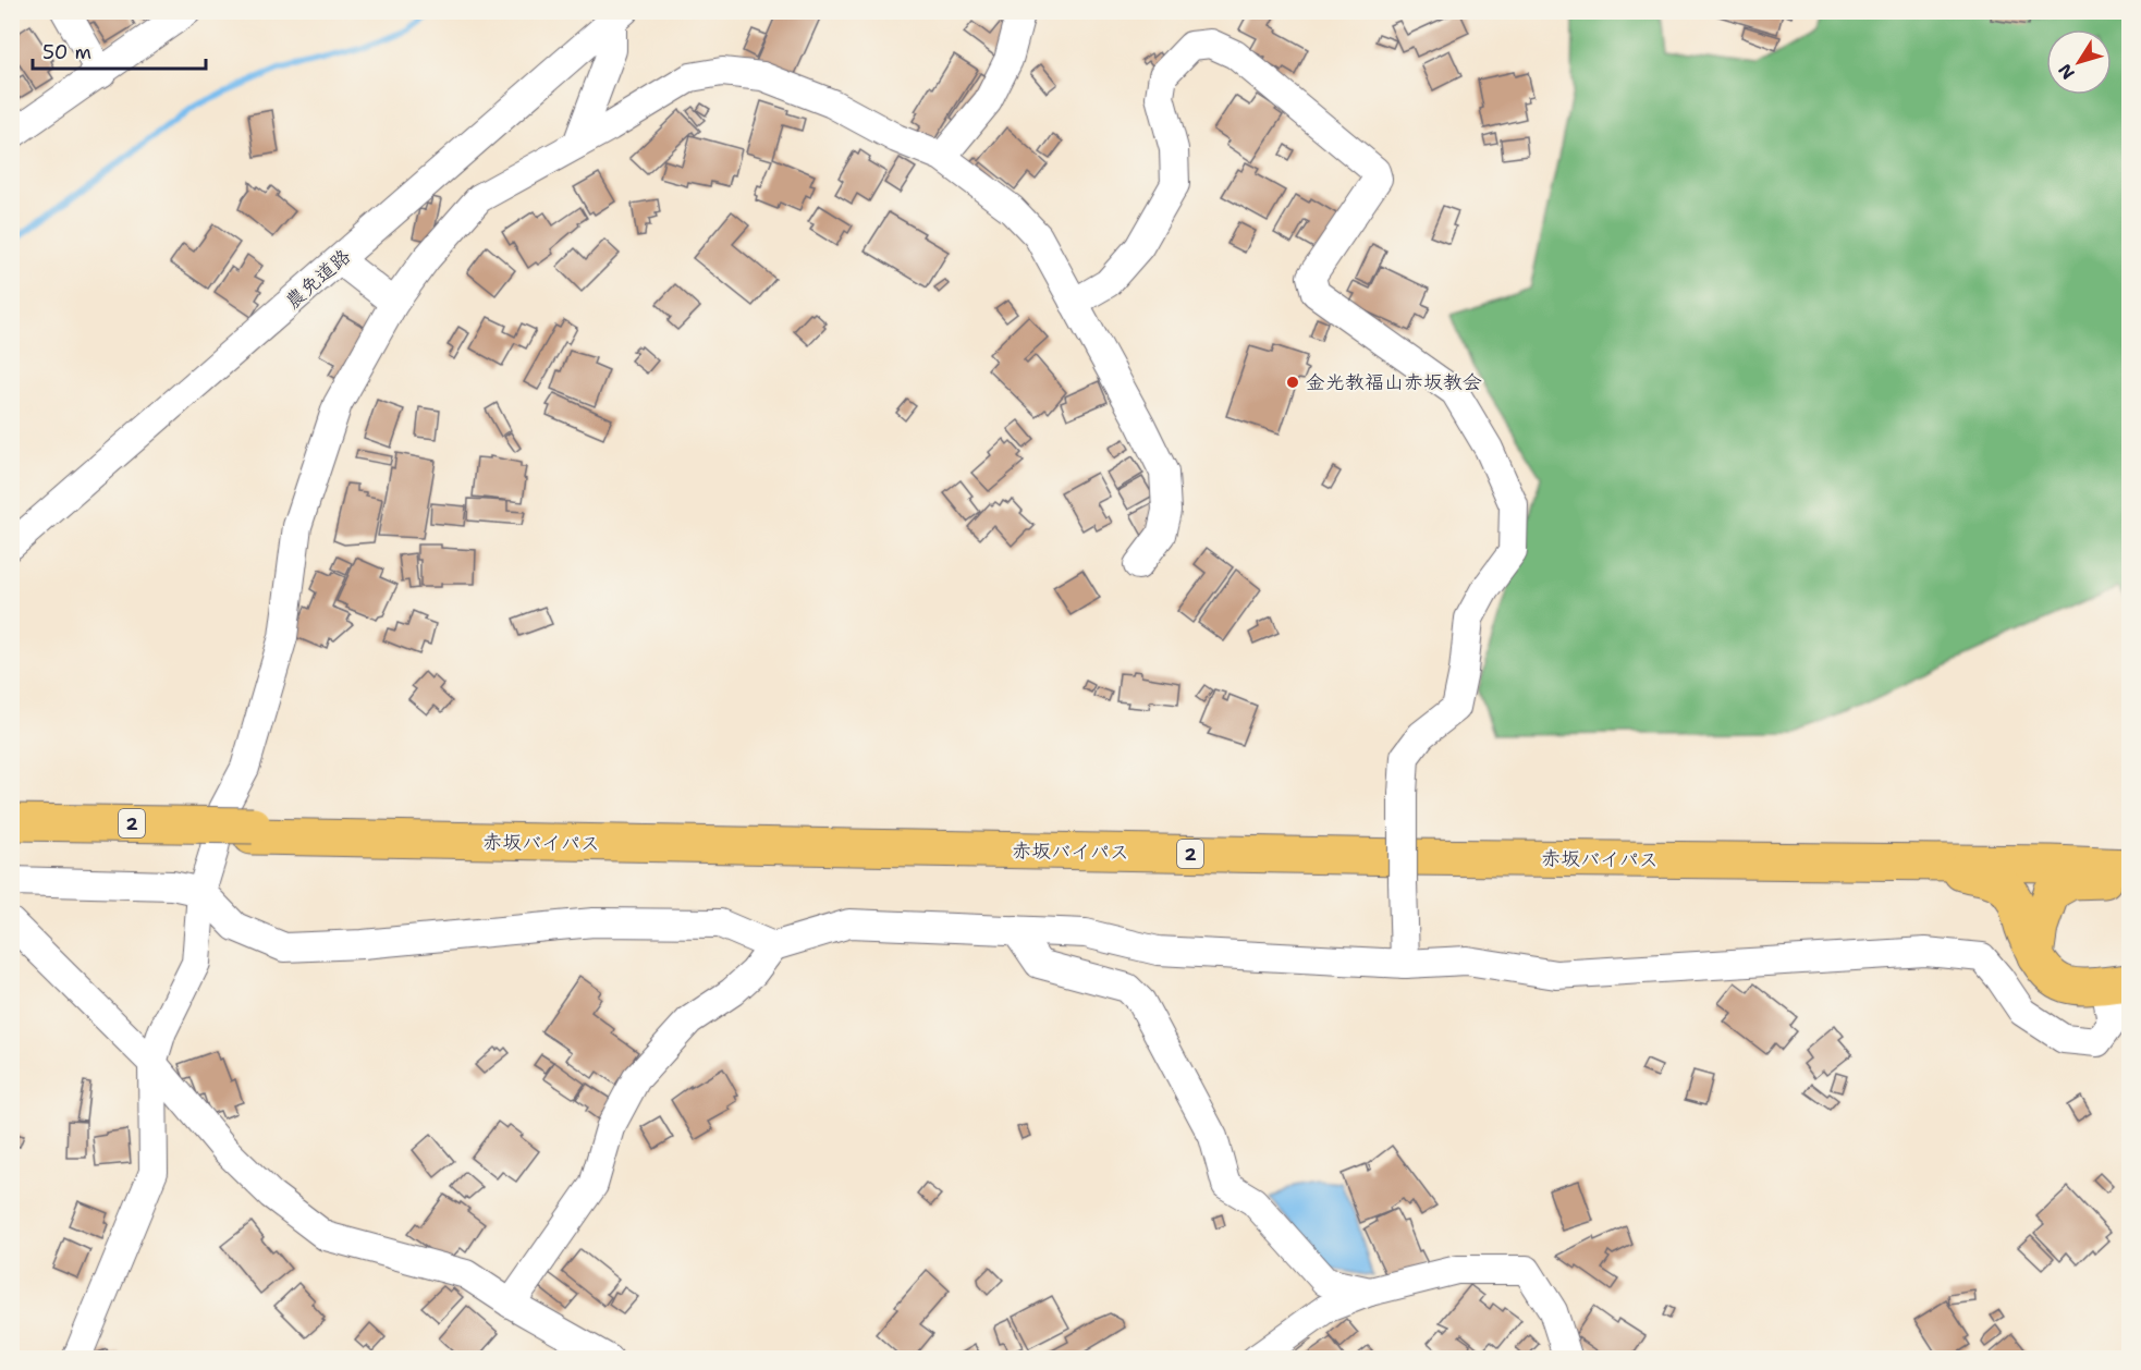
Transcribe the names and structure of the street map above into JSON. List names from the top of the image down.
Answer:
{
  "streets": {
    "highway": ["2", "赤坂バイパス"],
    "street": ["農免道路"]
  },
  "places": ["金光教福山赤坂教会"],
  "scale_bar": "50 m",
  "north": "bottom left"
}
